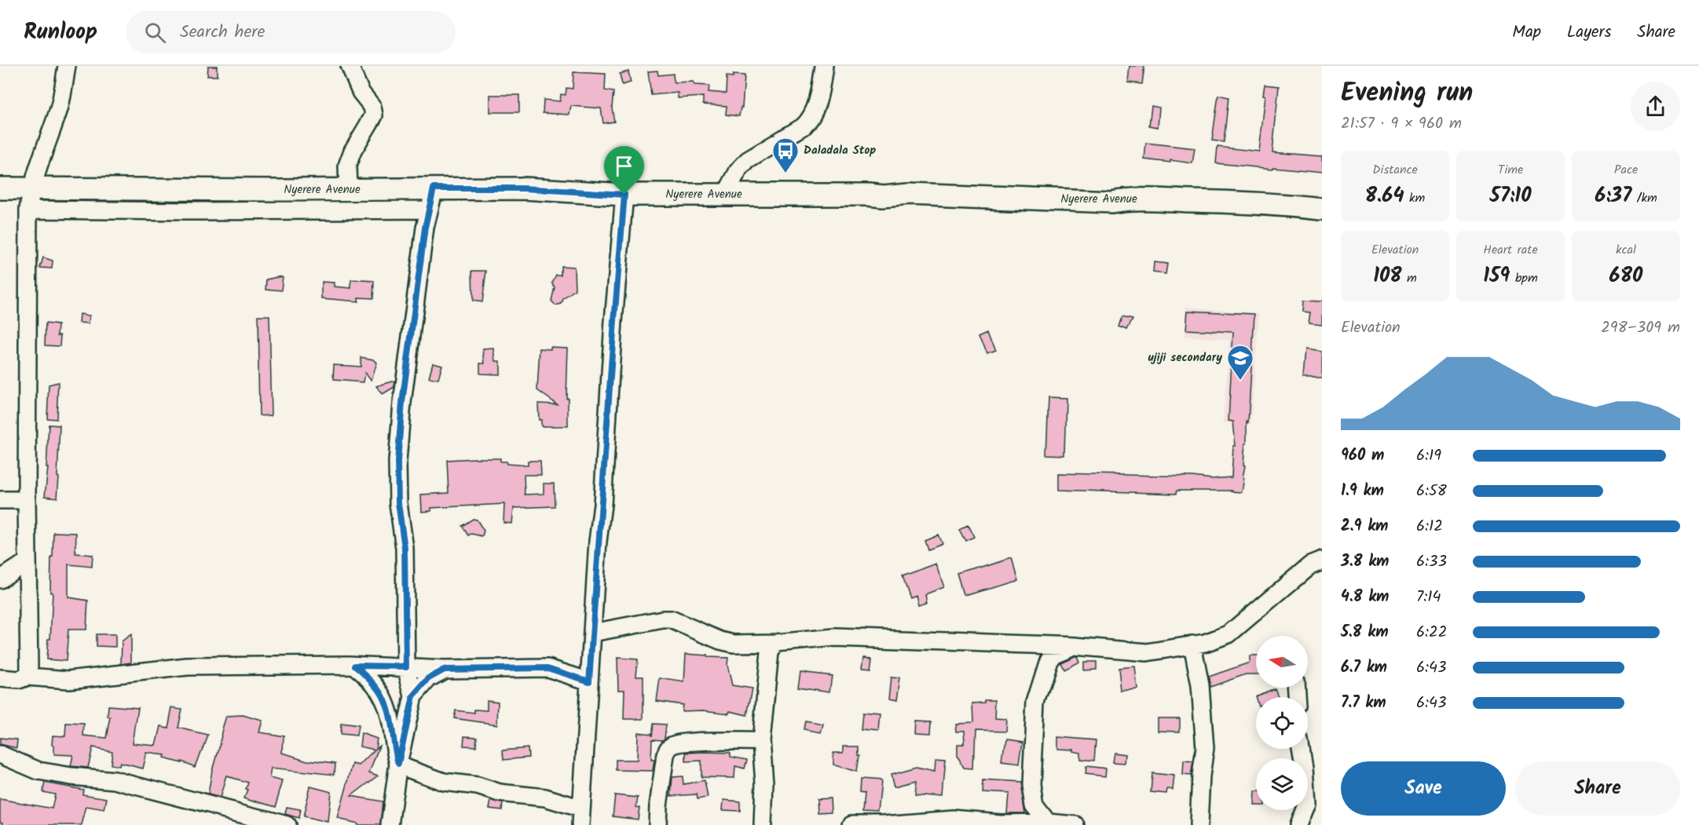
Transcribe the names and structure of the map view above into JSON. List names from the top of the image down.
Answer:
{
  "streets": {
    "main road": ["Nyerere Avenue"]
  },
  "places": {
    "bus stop": ["Daladala Stop"],
    "school or university": ["ujiji secondary"]
  },
  "north": "left",
  "page": {
    "header": "Runloop",
    "search": "Search here",
    "nav": ["Map", "Layers", "Share"],
    "heading": ["Evening run", "21:57 · 9 × 960 m"],
    "stats": [
      ["Distance", "8.64 km"],
      ["Time", "57:10"],
      ["Pace", "6:37 /km"],
      ["Elevation", "108 m"],
      ["Heart rate", "159 bpm"],
      ["kcal", "680"]
    ],
    "chart": ["Elevation", "298–309 m"],
    "list": [
      {
        "name": "960 m",
        "note": "6:19"
      },
      {
        "name": "1.9 km",
        "note": "6:58"
      },
      {
        "name": "2.9 km",
        "note": "6:12"
      },
      {
        "name": "3.8 km",
        "note": "6:33"
      },
      {
        "name": "4.8 km",
        "note": "7:14"
      },
      {
        "name": "5.8 km",
        "note": "6:22"
      },
      {
        "name": "6.7 km",
        "note": "6:43"
      },
      {
        "name": "7.7 km",
        "note": "6:43"
      }
    ],
    "buttons": ["Save", "Share"]
  }
}
